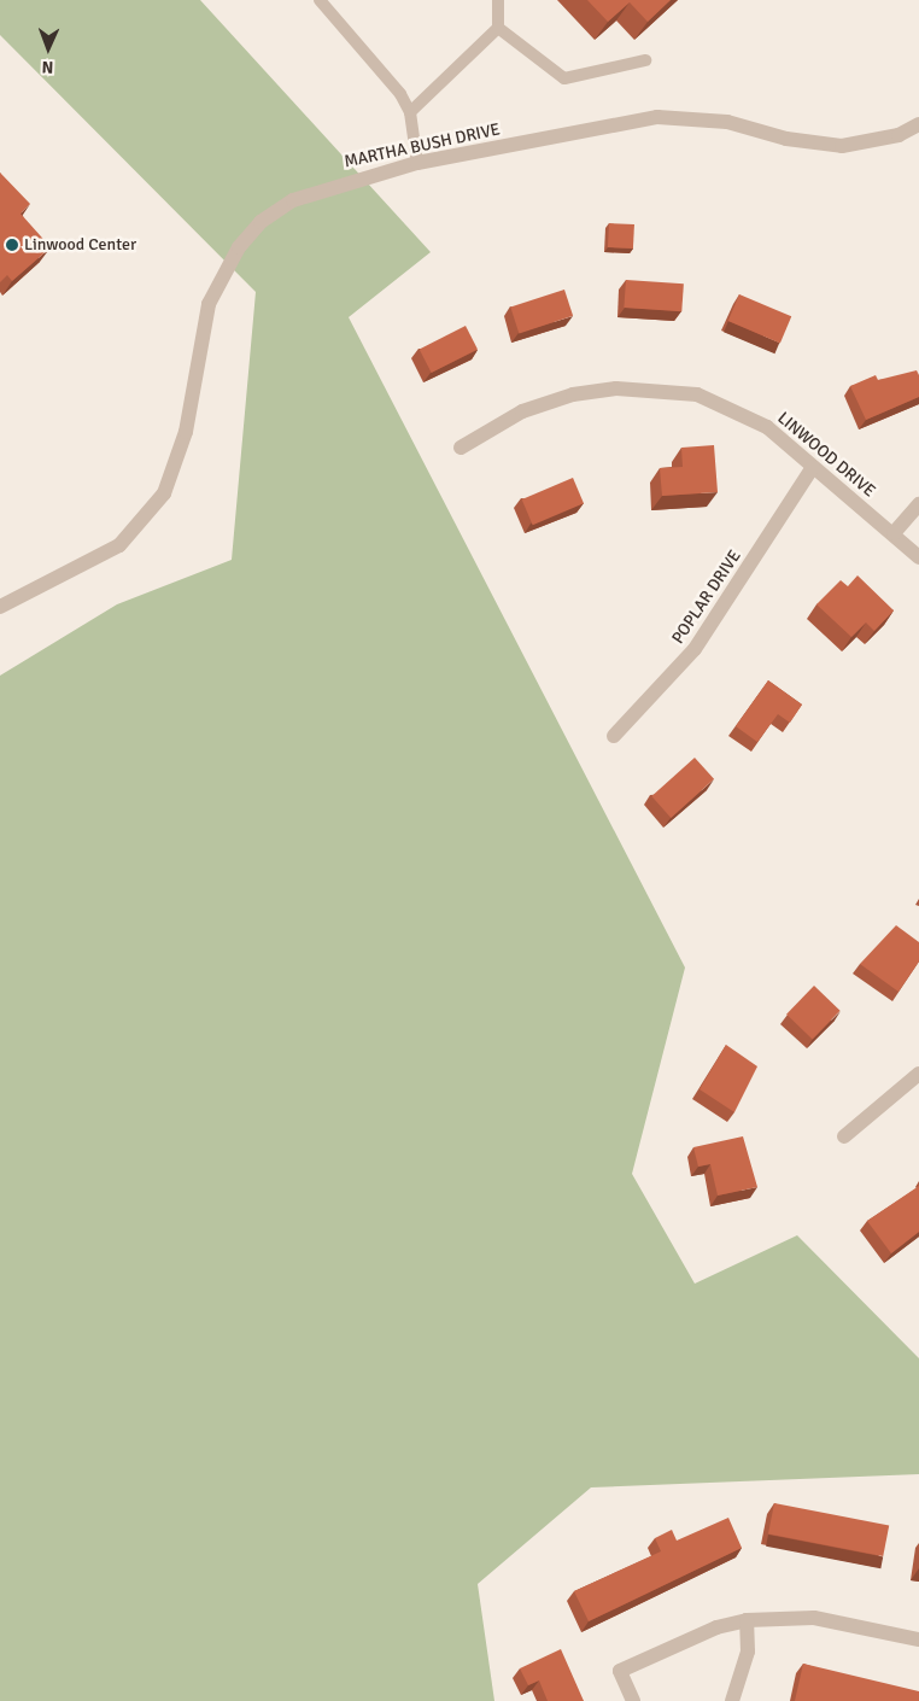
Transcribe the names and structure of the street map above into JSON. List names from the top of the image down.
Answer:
{
  "streets": {
    "street": ["MARTHA BUSH DRIVE", "LINWOOD DRIVE", "POPLAR DRIVE"]
  },
  "crossings": [
    ["LINWOOD DRIVE", "POPLAR DRIVE"]
  ],
  "places": ["Linwood Center"],
  "north": "bottom"
}
